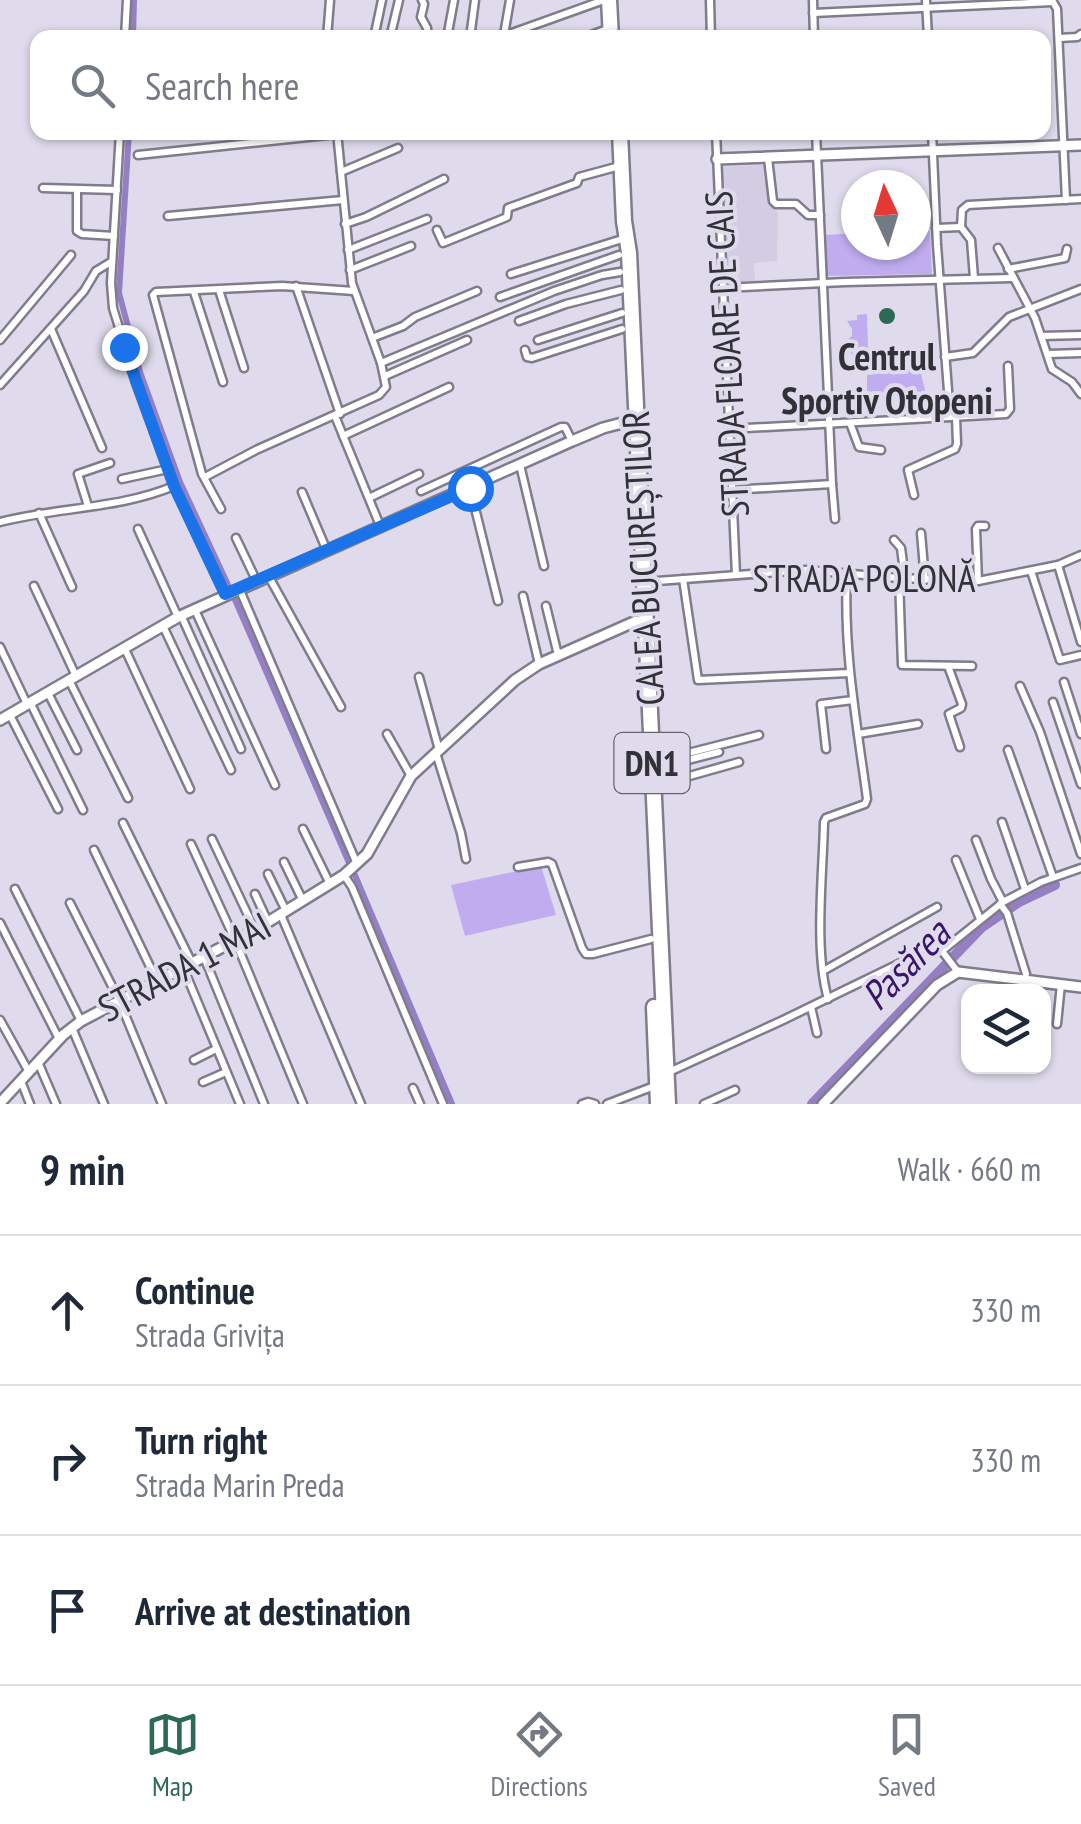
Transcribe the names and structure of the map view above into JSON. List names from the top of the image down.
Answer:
{
  "streets": {
    "highway": ["CALEA BUCUREȘTILOR", "DN1"],
    "street": ["STRADA FLOARE DE CAIS", "STRADA POLONĂ", "STRADA 1 MAI"]
  },
  "crossings": [
    ["STRADA FLOARE DE CAIS", "STRADA POLONĂ"],
    ["CALEA BUCUREȘTILOR", "STRADA POLONĂ"],
    ["CALEA BUCUREȘTILOR", "STRADA 1 MAI"]
  ],
  "water": ["Pasărea"],
  "places": ["Centrul Sportiv Otopeni"],
  "north": "top",
  "page": {
    "search": "Search here",
    "heading": ["9 min", "Walk · 660 m"],
    "list": [
      ["Continue", "Strada Grivița", "330 m"],
      ["Turn right", "Strada Marin Preda", "330 m"],
      "Arrive at destination"
    ],
    "nav": ["Map", "Directions", "Saved"]
  }
}
